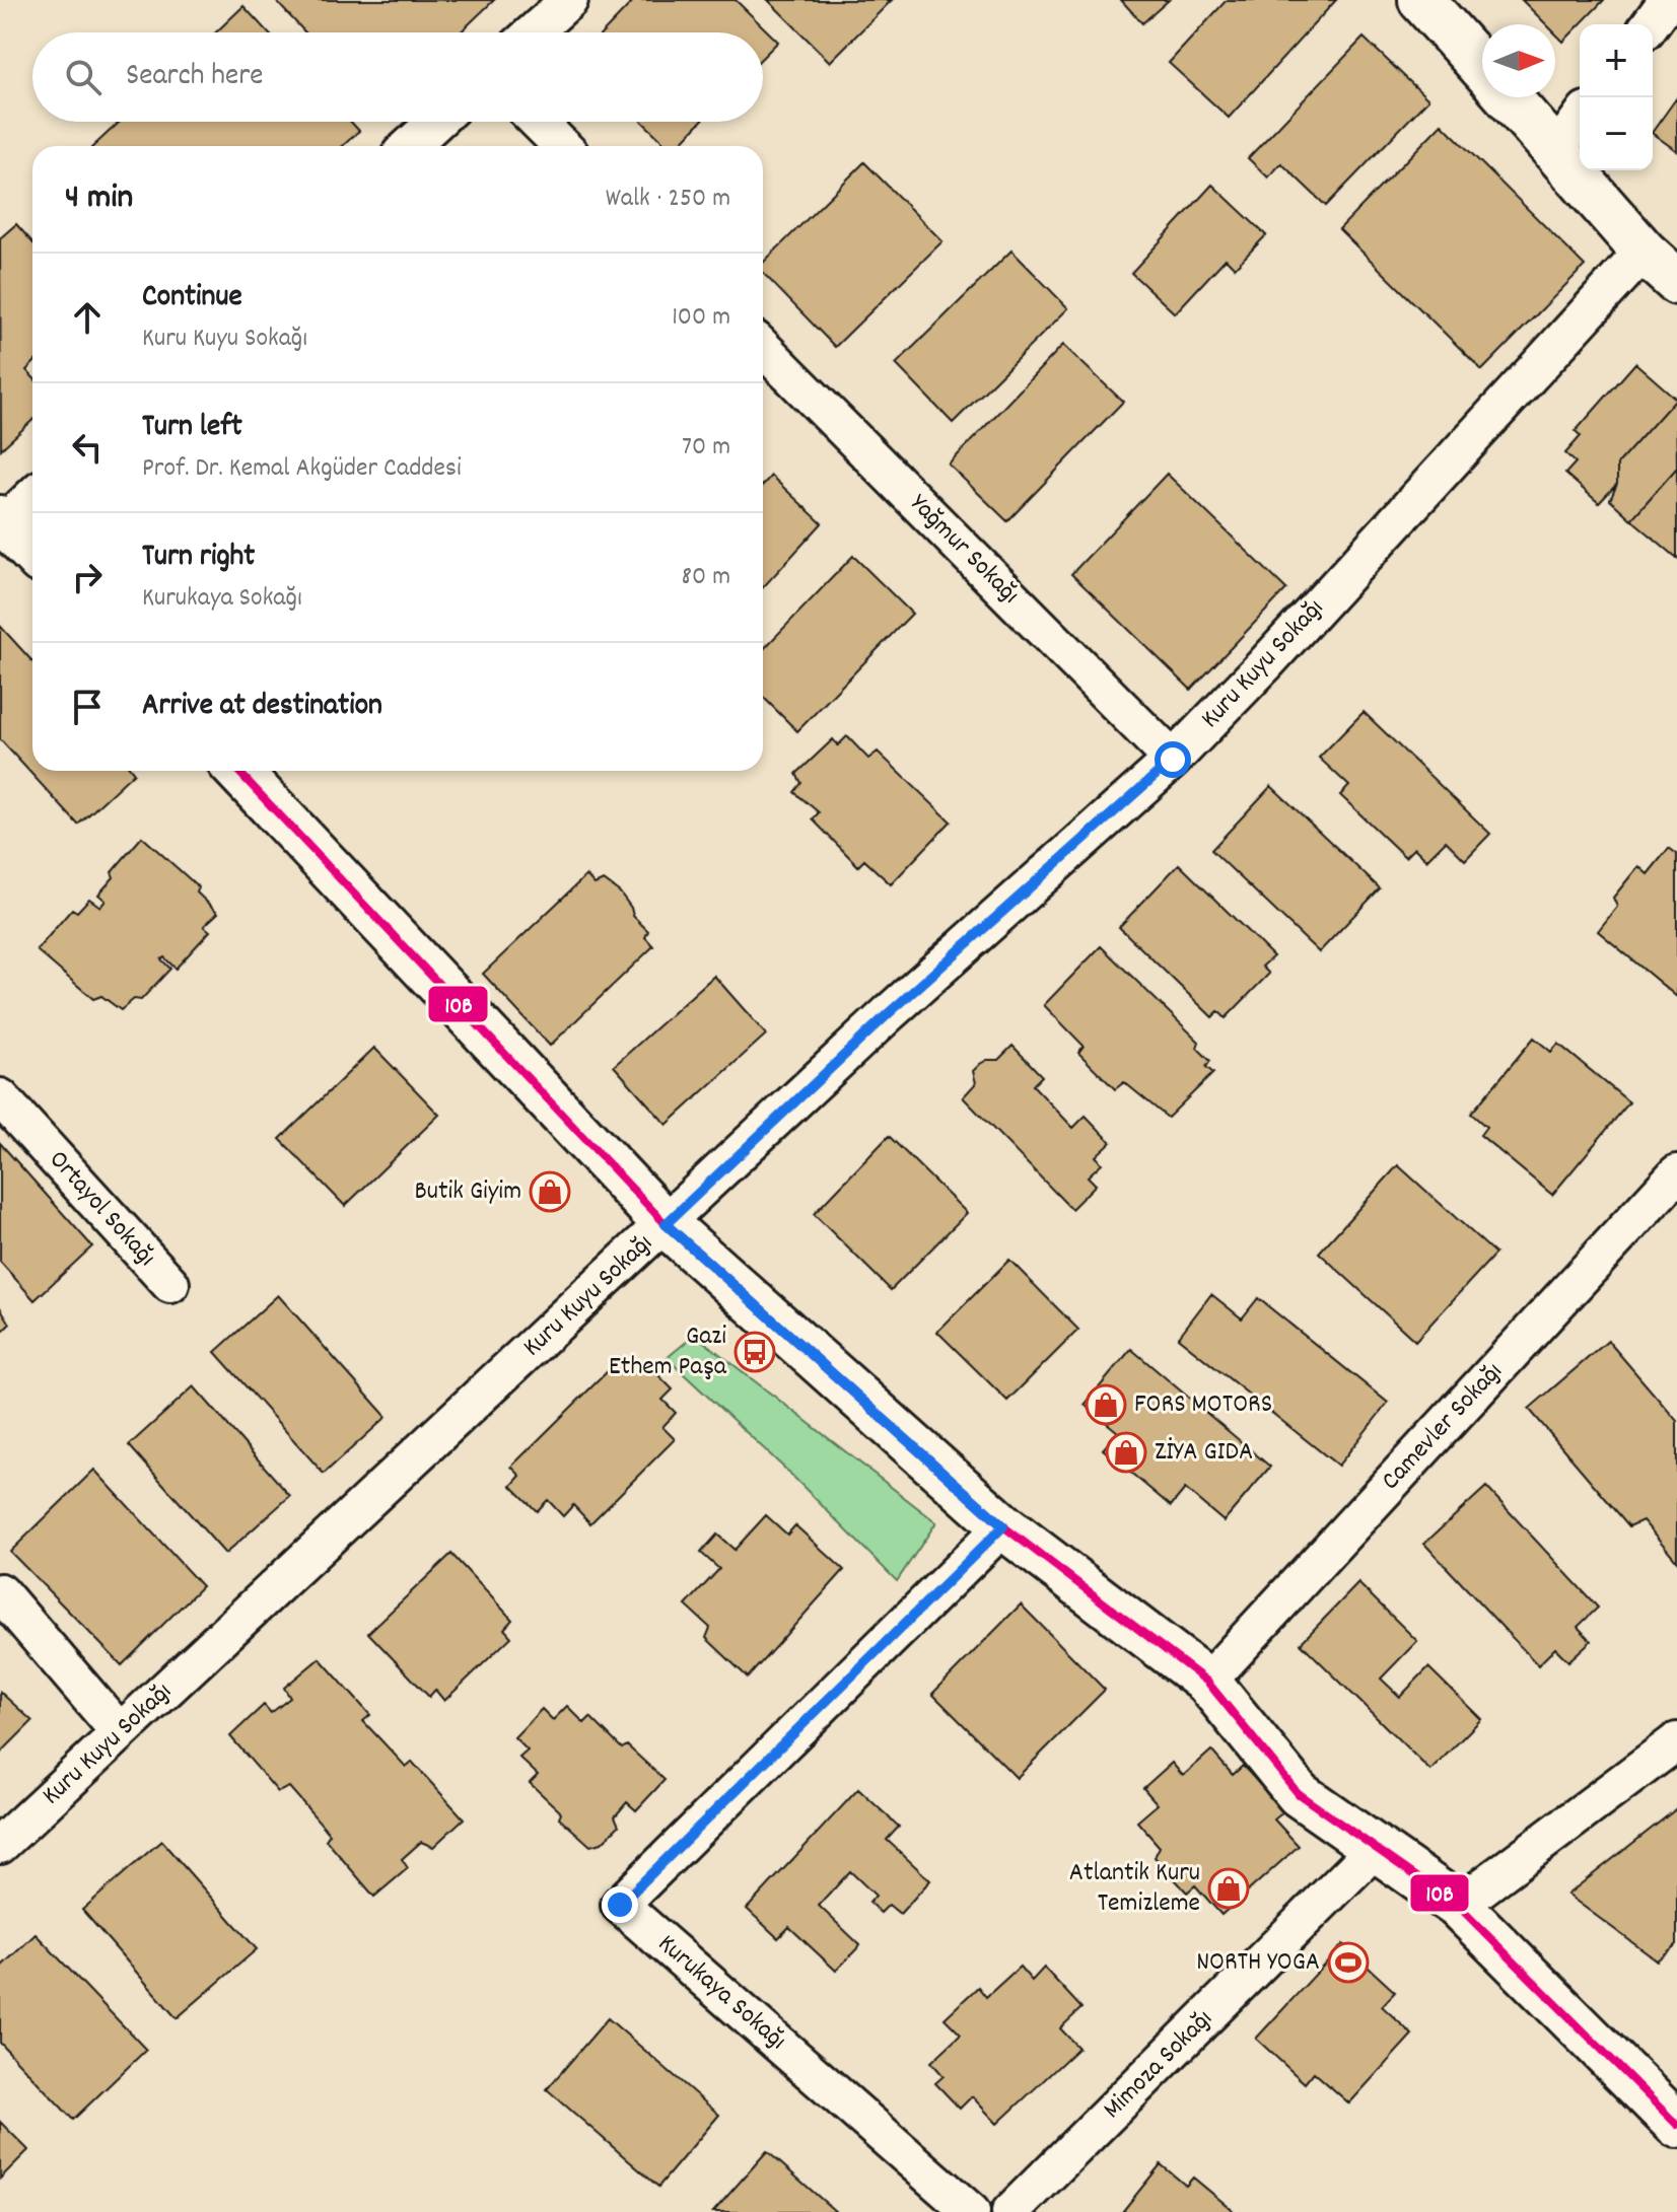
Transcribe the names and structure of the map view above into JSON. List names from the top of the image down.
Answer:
{
  "streets": {
    "street": [
      "Yağmur Sokağı",
      "Kuru Kuyu Sokağı",
      "Ortayol Sokağı",
      "Camevler Sokağı",
      "Kurukaya Sokağı",
      "Mimoza Sokağı"
    ]
  },
  "crossings": [
    ["Yağmur Sokağı", "Kuru Kuyu Sokağı"]
  ],
  "places": {
    "shop": [
      "Butik Giyim",
      "FORS MOTORS",
      "ZİYA GIDA",
      "Atlantik Kuru Temizleme"
    ],
    "bus stop": ["Gazi Ethem Paşa"],
    "sports": ["NORTH YOGA"]
  },
  "lines": ["transit line 10B"],
  "north": "right",
  "page": {
    "map_buttons": ["+", "−"],
    "search": "Search here",
    "heading": ["4 min", "Walk · 250 m"],
    "list": [
      ["Continue", "Kuru Kuyu Sokağı", "100 m"],
      ["Turn left", "Prof. Dr. Kemal Akgüder Caddesi", "70 m"],
      ["Turn right", "Kurukaya Sokağı", "80 m"],
      "Arrive at destination"
    ]
  }
}
